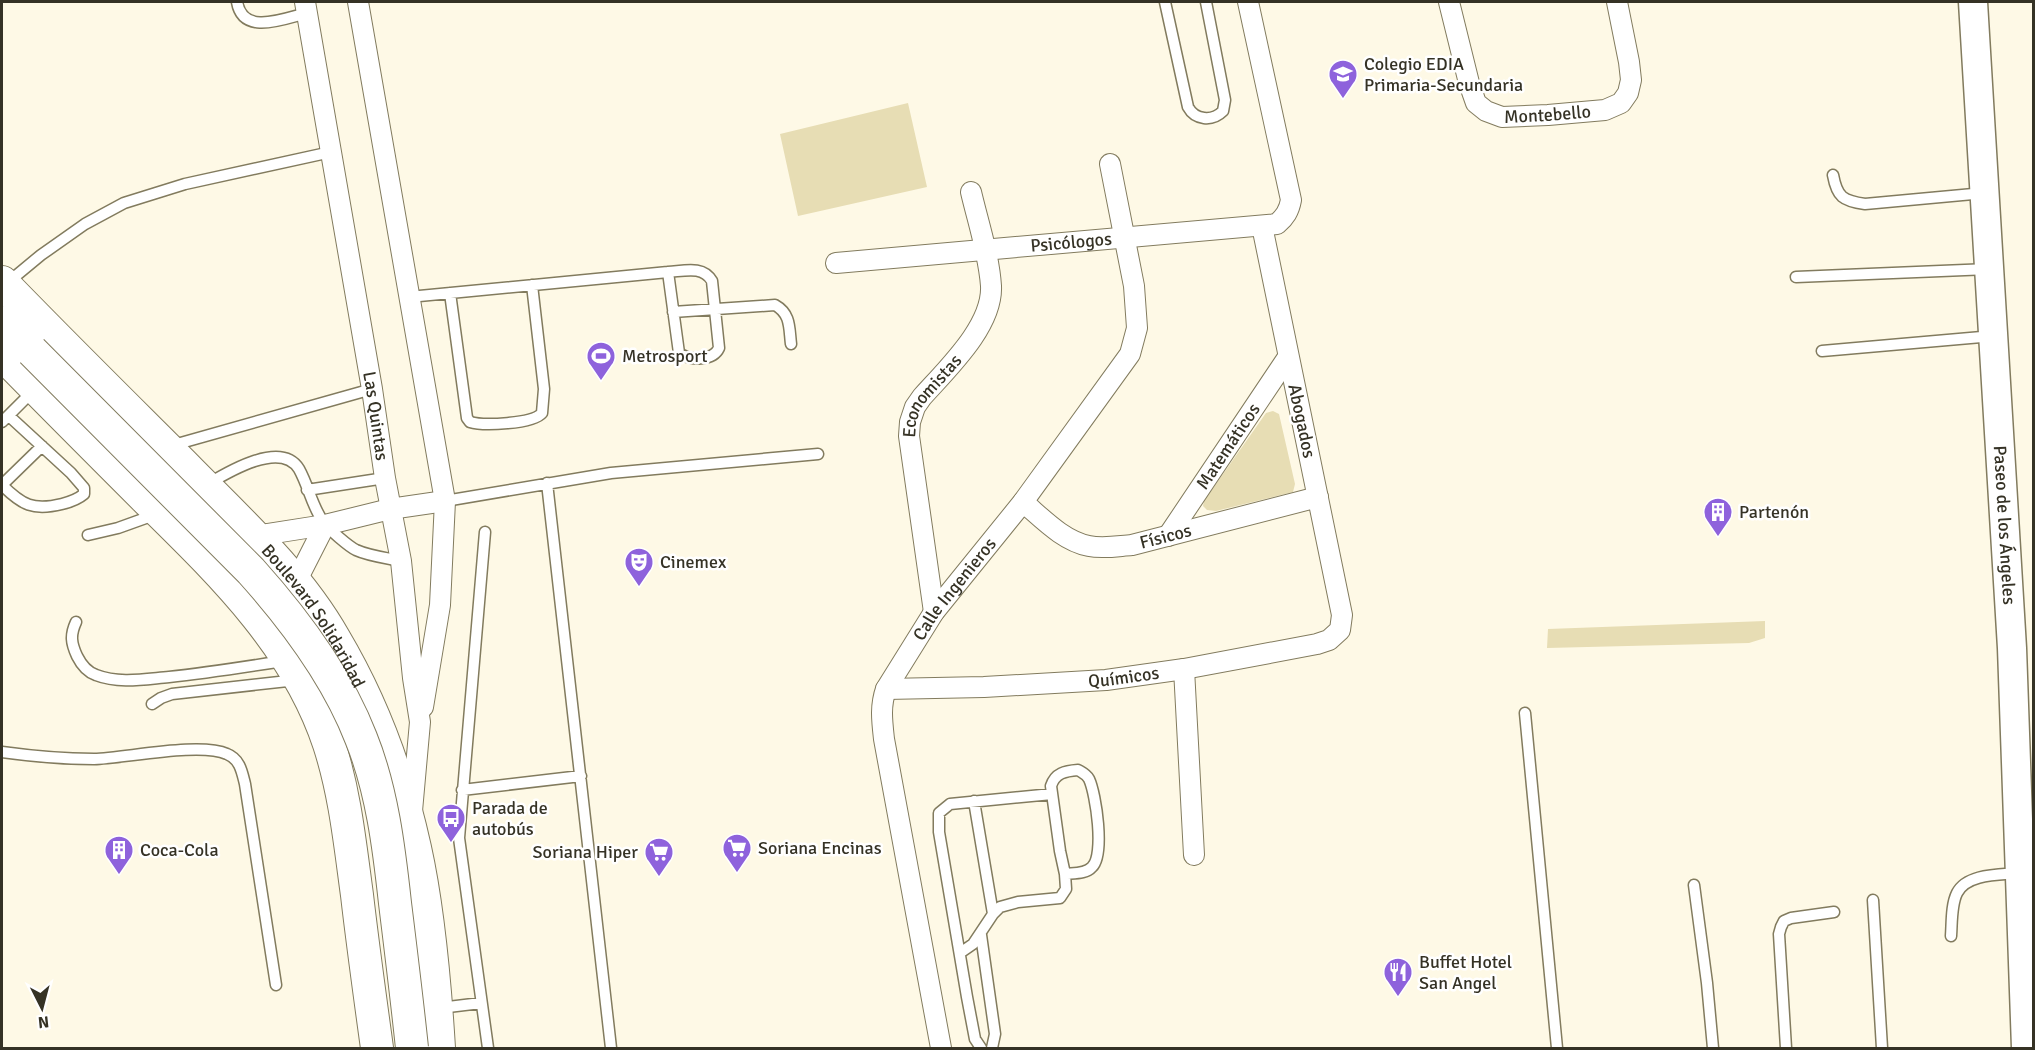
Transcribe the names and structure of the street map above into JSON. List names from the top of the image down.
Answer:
{
  "streets": {
    "main road": ["Boulevard Solidaridad"],
    "street": [
      "Montebello",
      "Psicólogos",
      "Economistas",
      "Las Quintas",
      "Abogados",
      "Matemáticos",
      "Paseo de los Ángeles",
      "Físicos",
      "Calle Ingenieros",
      "Químicos"
    ]
  },
  "crossings": [
    ["Psicólogos", "Economistas"],
    ["Psicólogos", "Abogados"],
    ["Psicólogos", "Calle Ingenieros"],
    ["Economistas", "Calle Ingenieros"],
    ["Las Quintas", "Boulevard Solidaridad"],
    ["Abogados", "Matemáticos"],
    ["Abogados", "Físicos"],
    ["Abogados", "Químicos"],
    ["Matemáticos", "Físicos"],
    ["Físicos", "Calle Ingenieros"],
    ["Calle Ingenieros", "Químicos"]
  ],
  "places": {
    "school or university": ["Colegio EDIA Primaria-Secundaria"],
    "sports": ["Metrosport"],
    "building": ["Partenón", "Coca-Cola"],
    "theatre": ["Cinemex"],
    "bus stop": ["Parada de autobús"],
    "supermarket": ["Soriana Encinas", "Soriana Hiper"],
    "restaurant": ["Buffet Hotel San Angel"]
  },
  "north": "bottom"
}
